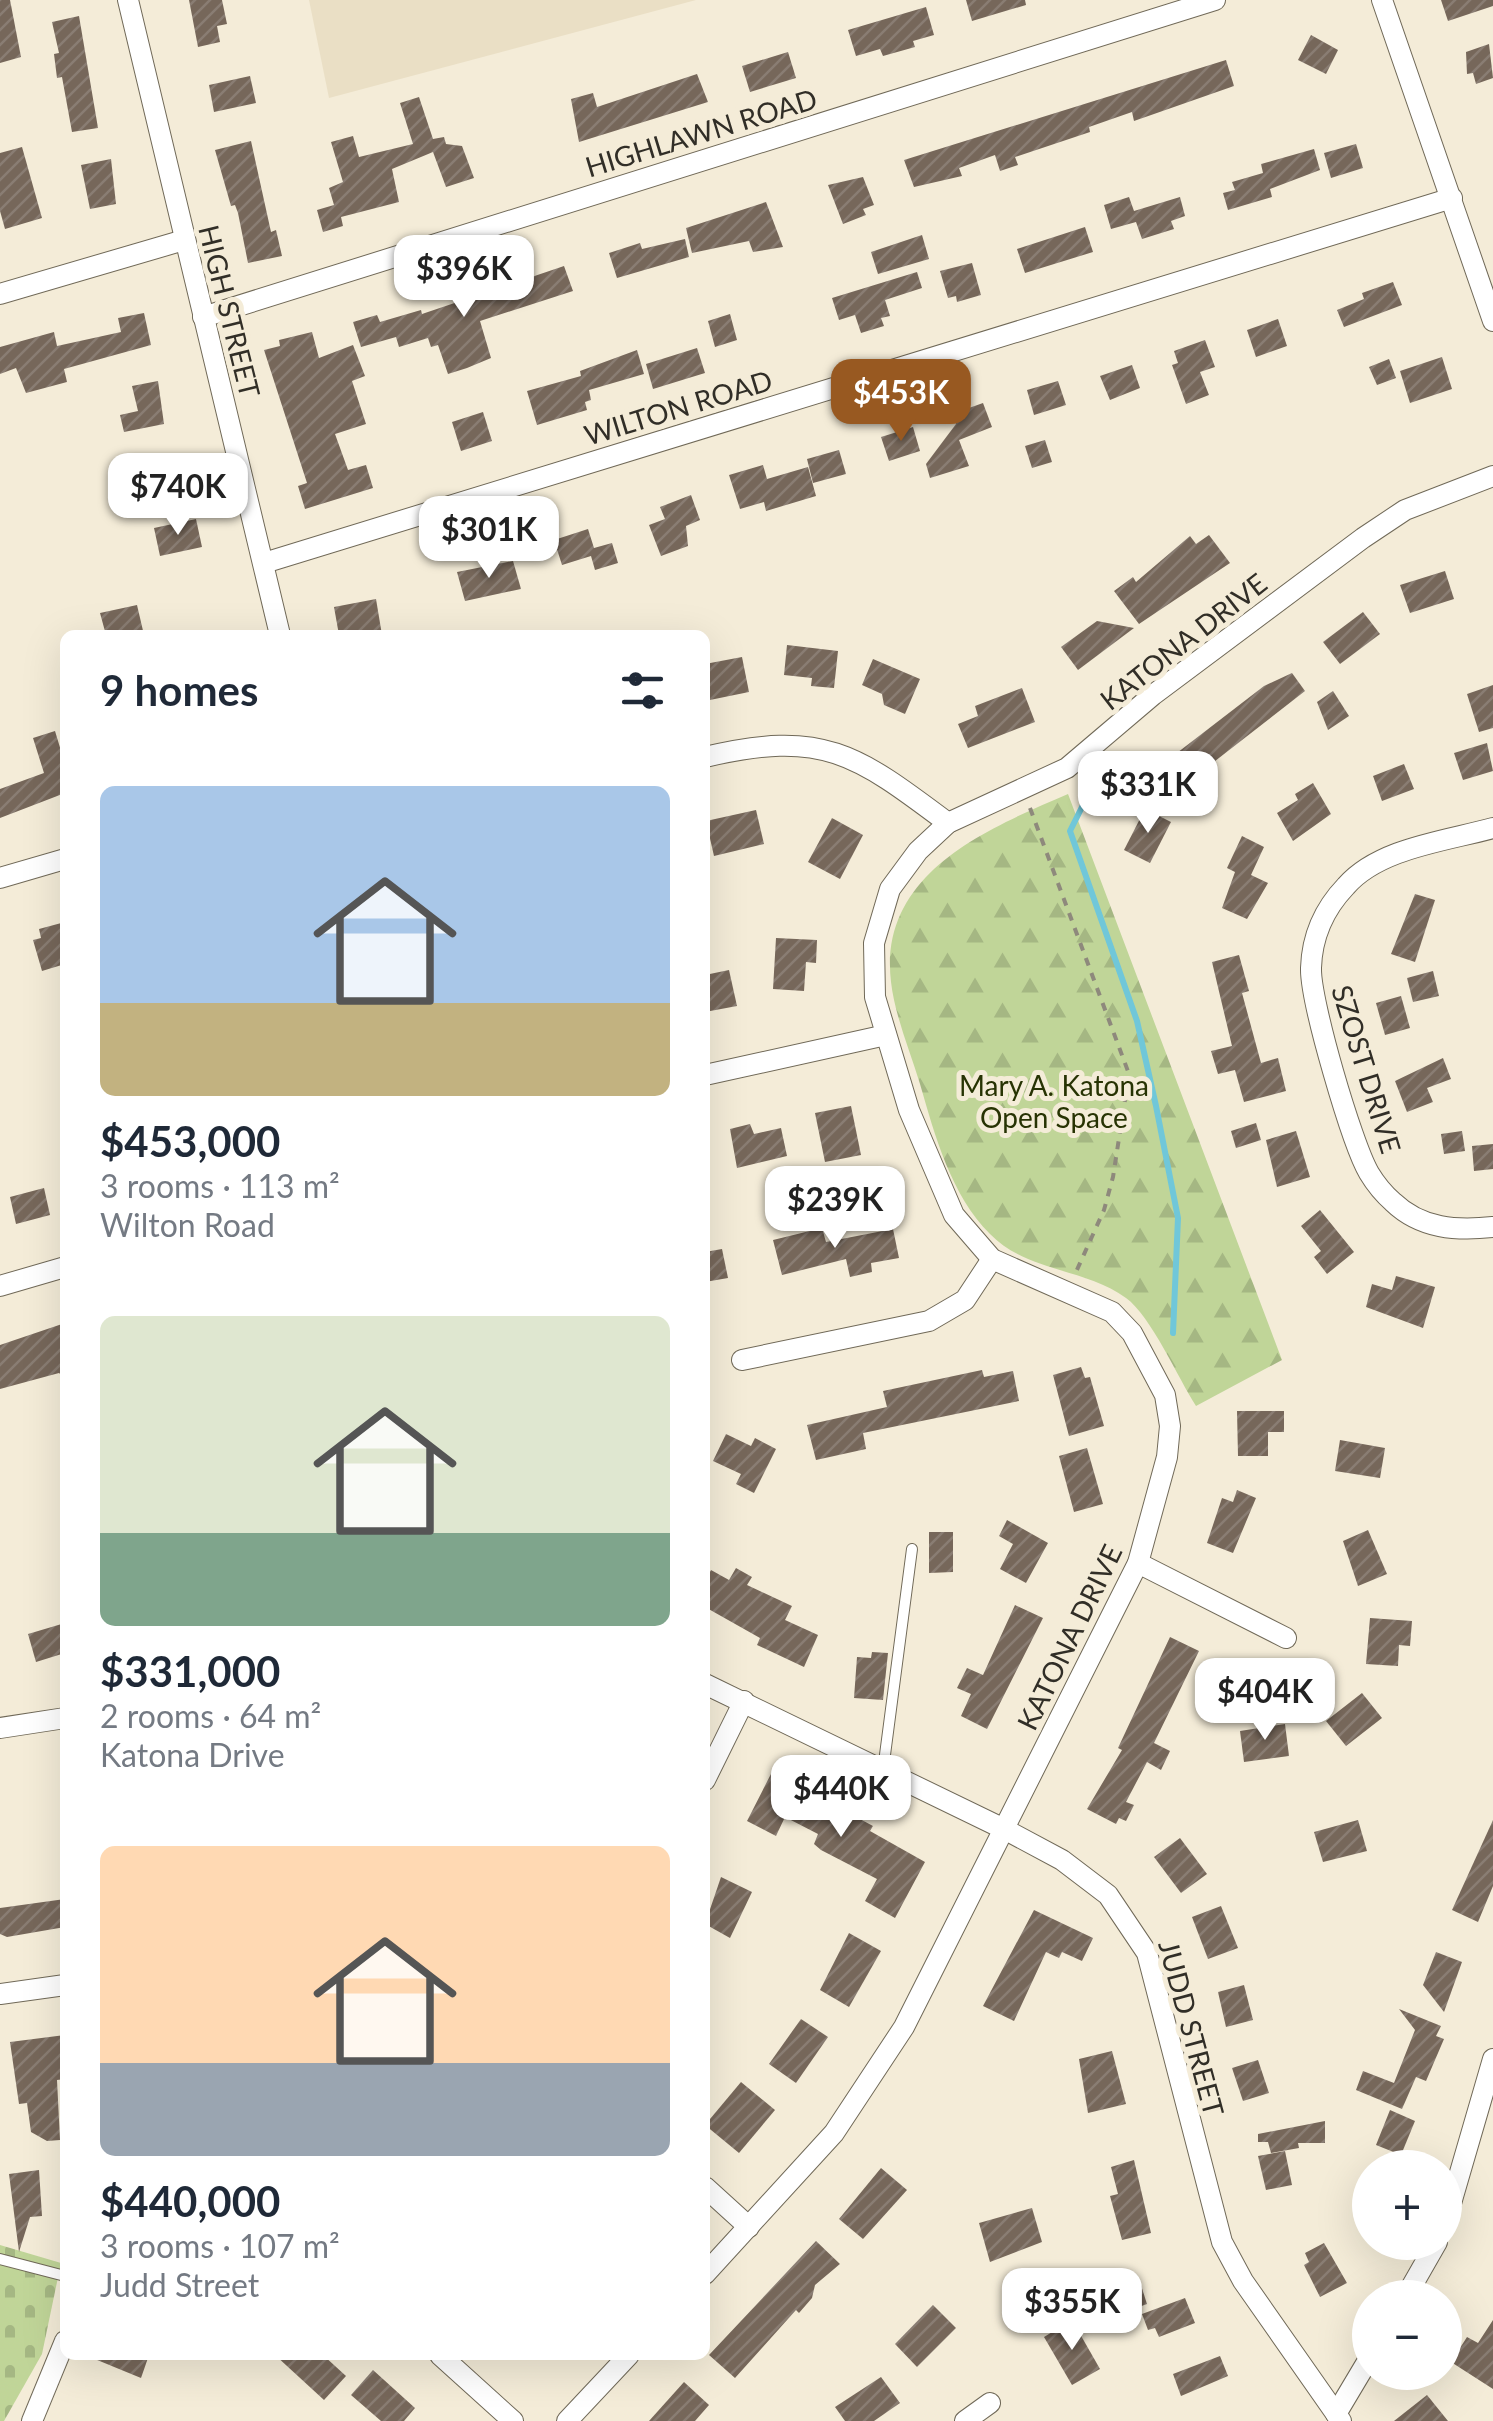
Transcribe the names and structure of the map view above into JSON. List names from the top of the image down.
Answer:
{
  "streets": {
    "street": [
      "HIGHLAWN ROAD",
      "HIGH STREET",
      "WILTON ROAD",
      "KATONA DRIVE",
      "SZOST DRIVE",
      "JUDD STREET"
    ]
  },
  "crossings": [
    ["HIGHLAWN ROAD", "HIGH STREET"],
    ["HIGH STREET", "WILTON ROAD"],
    ["KATONA DRIVE", "JUDD STREET"]
  ],
  "parks": ["Mary A. Katona Open Space"],
  "page": {
    "price": [
      "$396K",
      "$453K",
      "$740K",
      "$301K",
      "$331K",
      "$239K",
      "$404K",
      "$440K",
      "$355K"
    ],
    "heading": "9 homes",
    "list": [
      {
        "name": "$453,000",
        "note": "3 rooms · 113 m² · Wilton Road"
      },
      {
        "name": "$331,000",
        "note": "2 rooms · 64 m² · Katona Drive"
      },
      {
        "name": "$440,000",
        "note": "3 rooms · 107 m² · Judd Street"
      }
    ],
    "map_buttons": ["+", "−"]
  }
}
